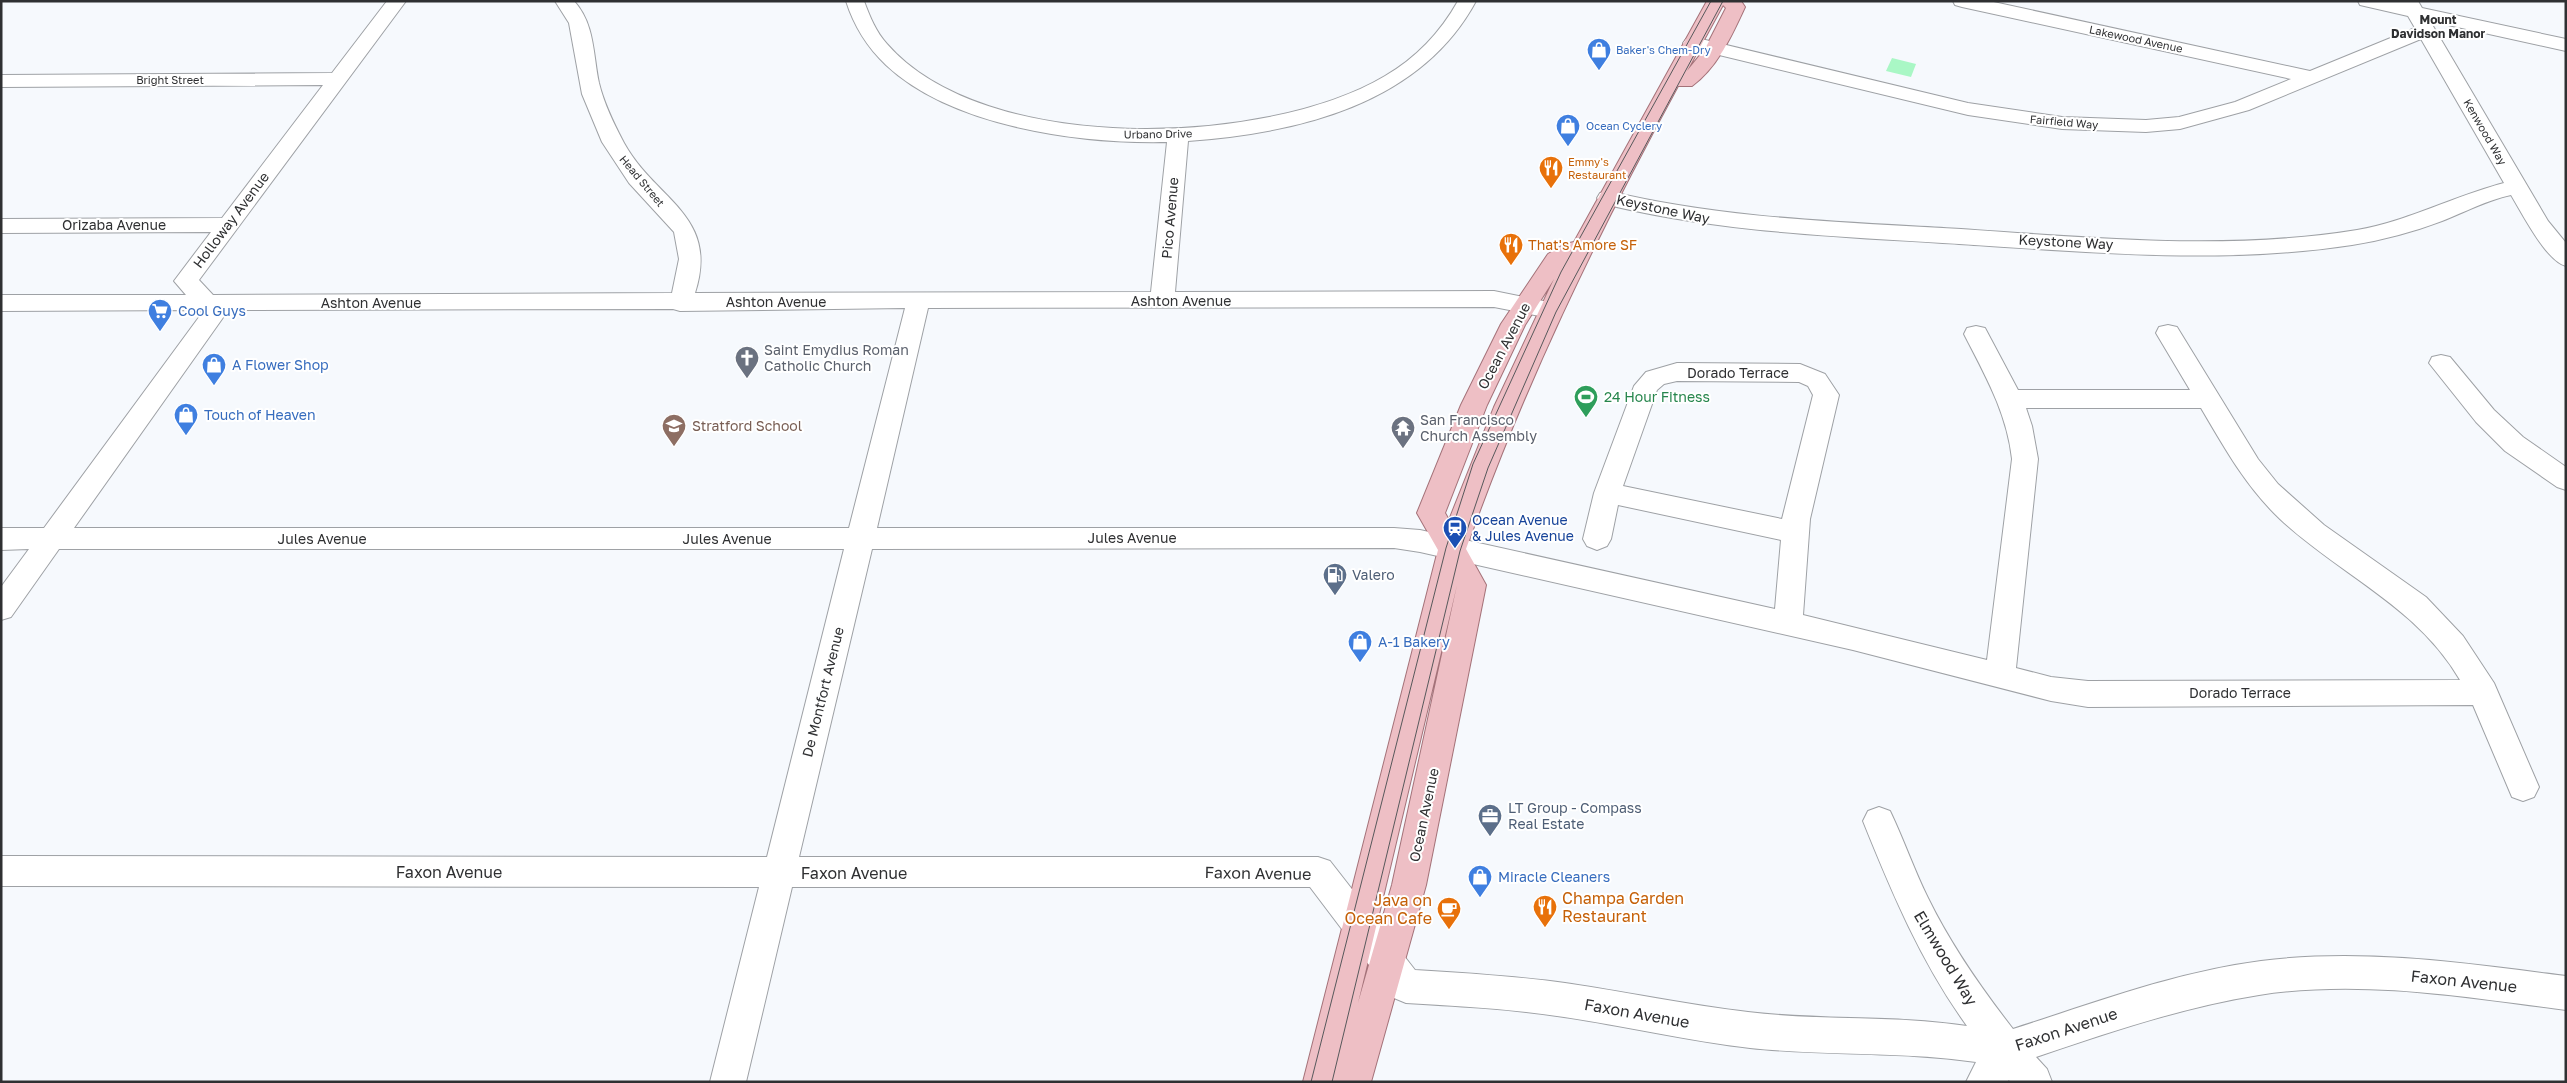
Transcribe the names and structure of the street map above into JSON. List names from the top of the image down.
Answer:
{
  "streets": {
    "main road": ["Ocean Avenue"],
    "street": [
      "Lakewood Avenue",
      "Bright Street",
      "Fairfield Way",
      "Kenwood Way",
      "Urbano Drive",
      "Head Street",
      "Keystone Way",
      "Pico Avenue",
      "Holloway Avenue",
      "Orizaba Avenue",
      "Ashton Avenue",
      "Dorado Terrace",
      "Jules Avenue",
      "De Montfort Avenue",
      "Faxon Avenue",
      "Elmwood Way"
    ]
  },
  "crossings": [
    ["Lakewood Avenue", "Fairfield Way"],
    ["Bright Street", "Holloway Avenue"],
    ["Fairfield Way", "Kenwood Way"],
    ["Fairfield Way", "Ocean Avenue"],
    ["Kenwood Way", "Keystone Way"],
    ["Urbano Drive", "Pico Avenue"],
    ["Head Street", "Ashton Avenue"],
    ["Keystone Way", "Ocean Avenue"],
    ["Pico Avenue", "Ashton Avenue"],
    ["Holloway Avenue", "Orizaba Avenue"],
    ["Holloway Avenue", "Ashton Avenue"],
    ["Ashton Avenue", "Ocean Avenue"],
    ["Ashton Avenue", "De Montfort Avenue"],
    ["Ocean Avenue", "Dorado Terrace"],
    ["Ocean Avenue", "Jules Avenue"],
    ["Ocean Avenue", "Faxon Avenue"],
    ["Dorado Terrace", "Jules Avenue"],
    ["Jules Avenue", "De Montfort Avenue"],
    ["De Montfort Avenue", "Faxon Avenue"],
    ["Faxon Avenue", "Elmwood Way"]
  ],
  "districts": ["Mount Davidson Manor"],
  "places": {
    "shop": [
      "Baker's Chem-Dry",
      "Ocean Cyclery",
      "A Flower Shop",
      "Touch of Heaven",
      "A-1 Bakery",
      "Miracle Cleaners"
    ],
    "restaurant": ["Emmy's Restaurant", "That's Amore SF", "Champa Garden Restaurant"],
    "supermarket": ["Cool Guys"],
    "church": ["Saint Emydius Roman Catholic Church"],
    "sports": ["24 Hour Fitness"],
    "school or university": ["Stratford School"],
    "temple": ["San Francisco Church Assembly"],
    "station": ["Ocean Avenue & Jules Avenue"],
    "fuel station": ["Valero"],
    "office": ["LT Group - Compass Real Estate"],
    "cafe": ["Java on Ocean Cafe"]
  }
}
